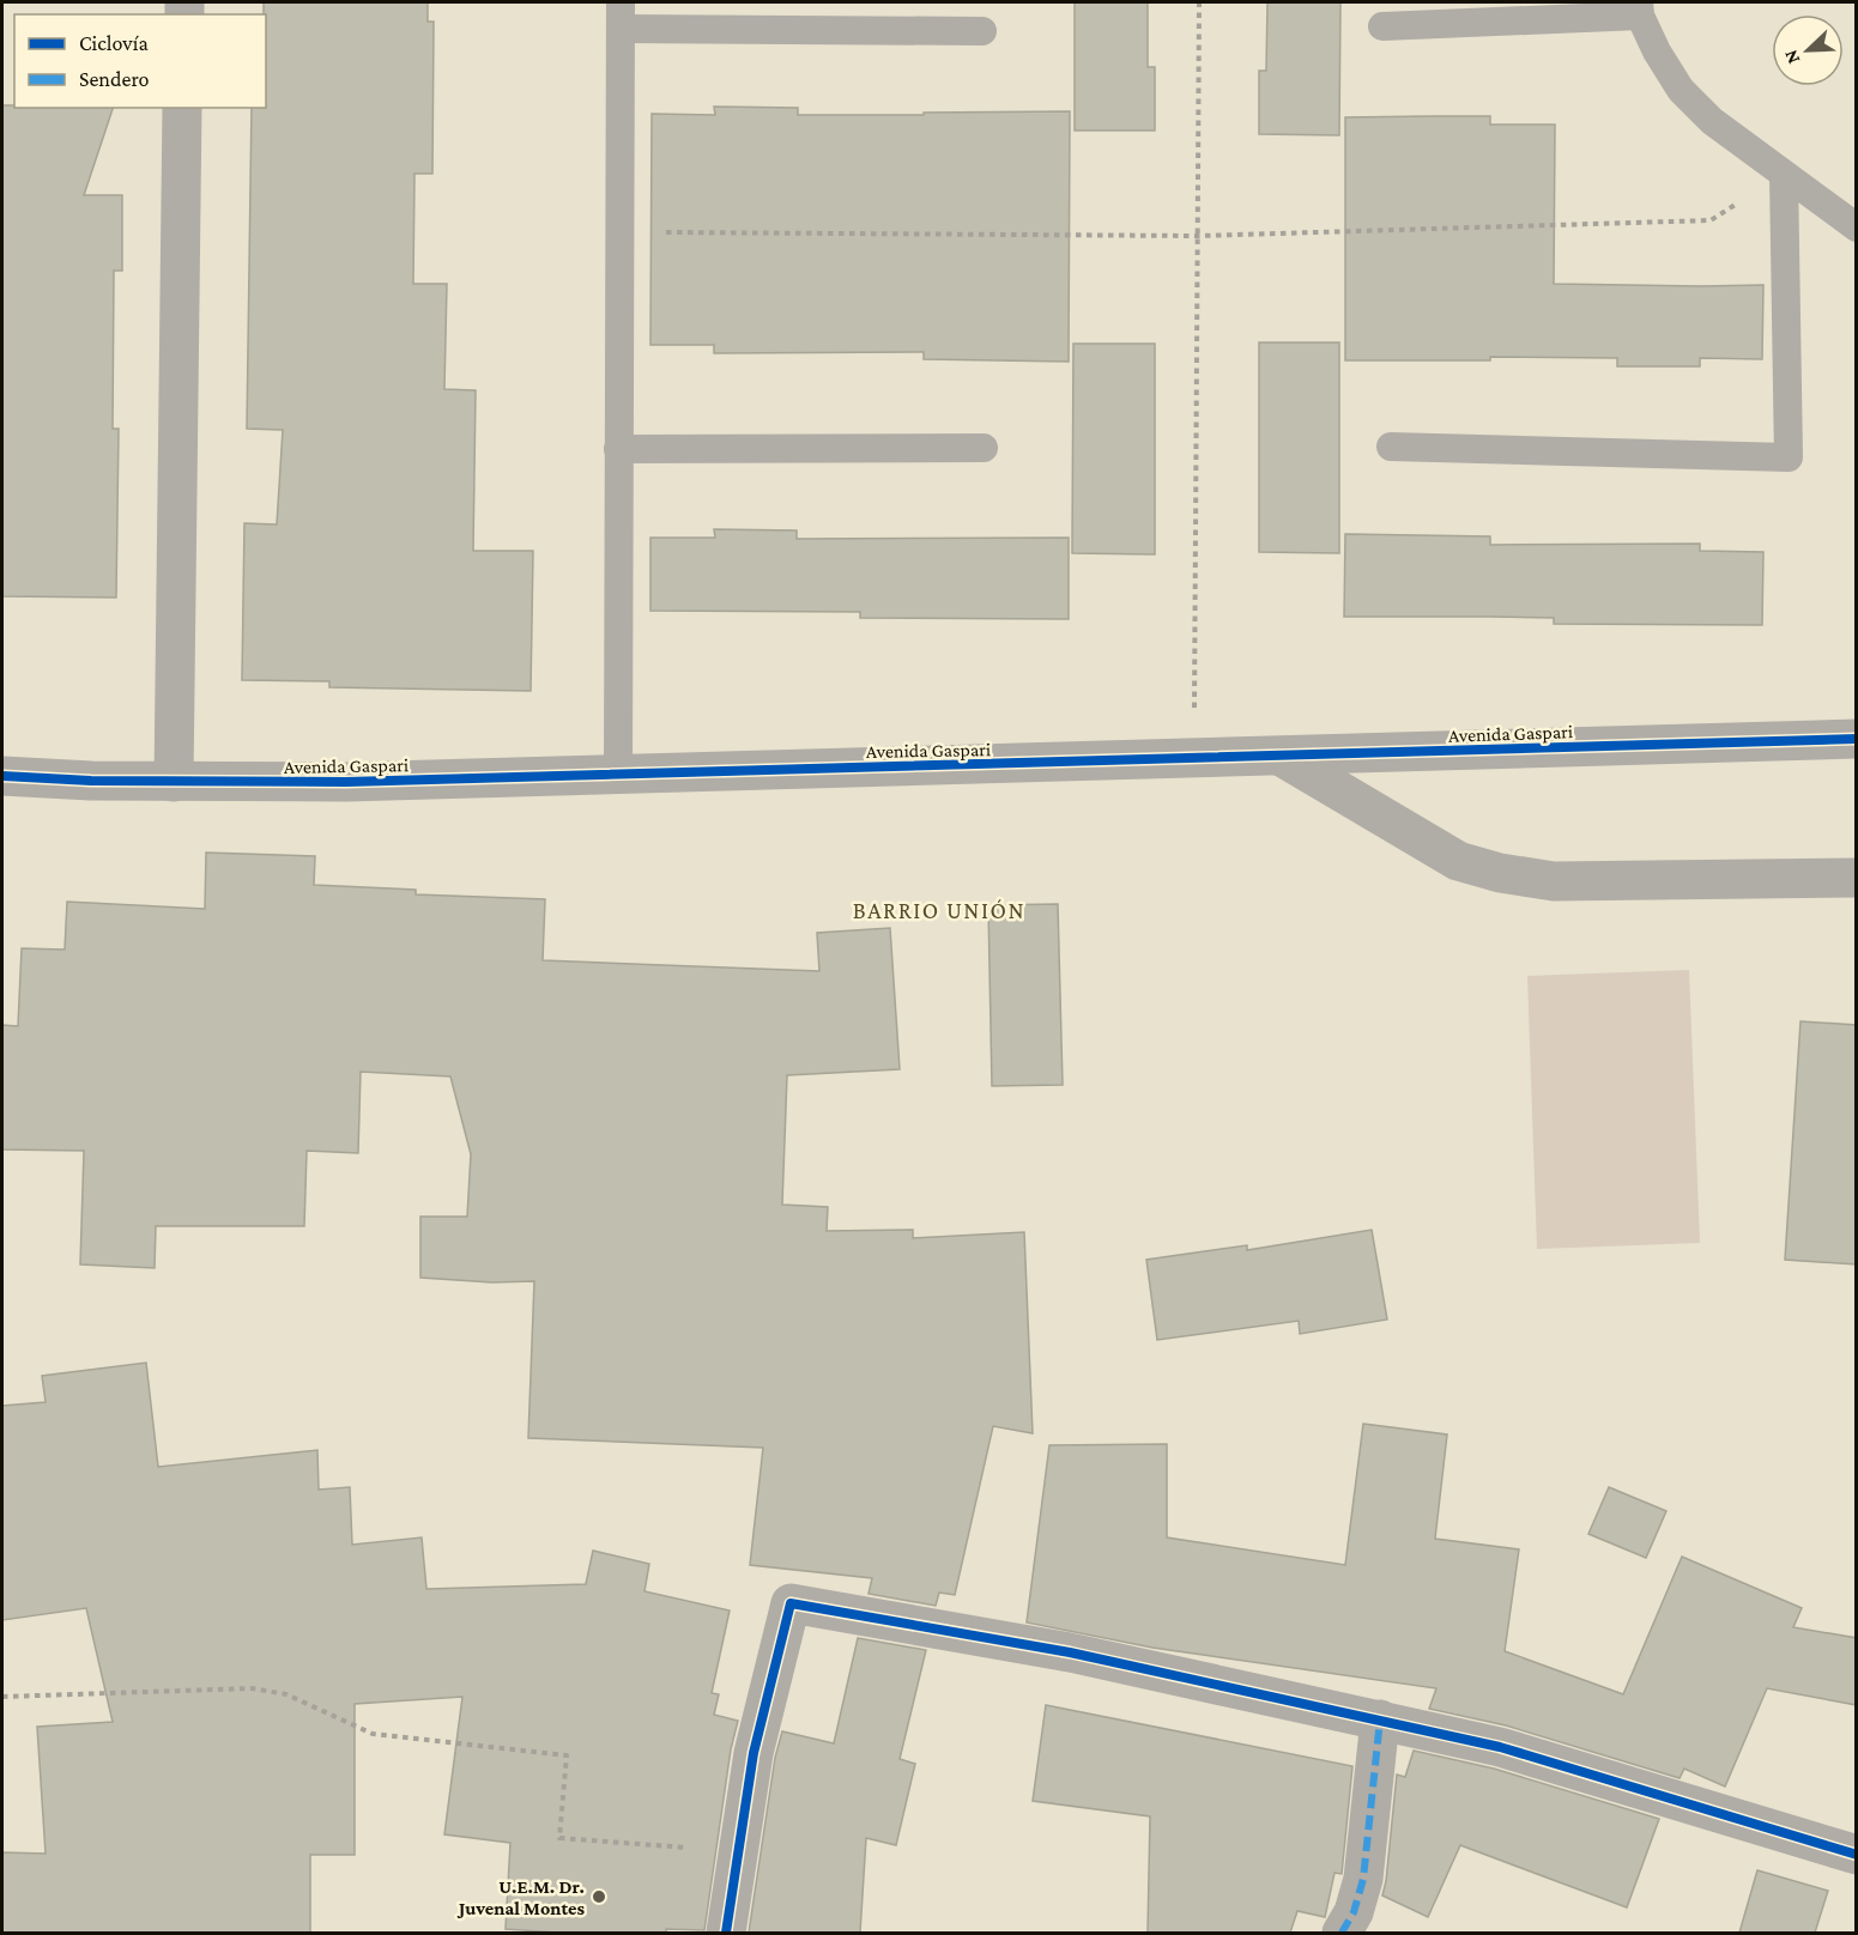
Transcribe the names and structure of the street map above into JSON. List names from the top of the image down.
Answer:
{
  "streets": {
    "street": ["Avenida Gaspari"]
  },
  "districts": ["BARRIO UNIÓN"],
  "places": ["U.E.M. Dr. Juvenal Montes"],
  "legend": ["Ciclovía", "Sendero"],
  "north": "bottom left"
}
